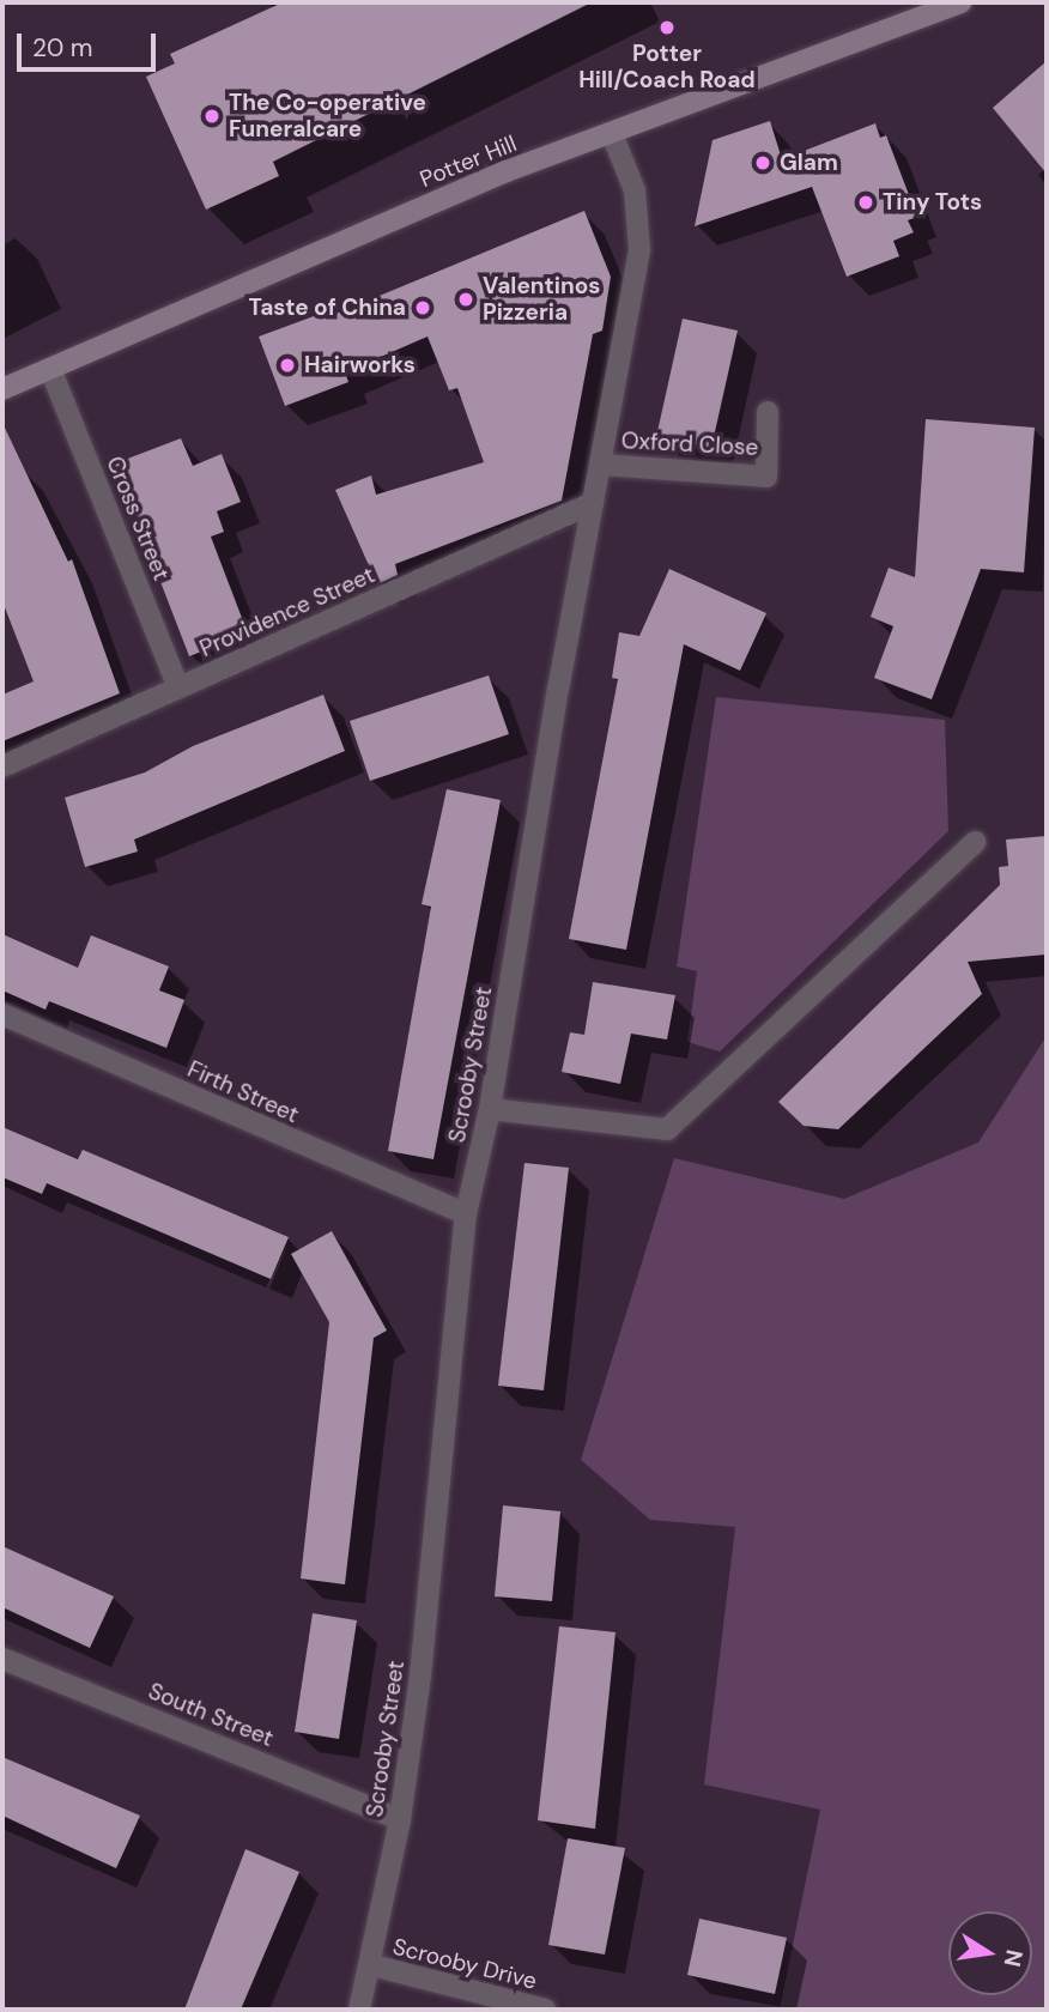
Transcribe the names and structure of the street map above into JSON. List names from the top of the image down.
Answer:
{
  "streets": {
    "main road": ["Potter Hill"],
    "street": [
      "Oxford Close",
      "Cross Street",
      "Providence Street",
      "Scrooby Street",
      "Firth Street",
      "South Street",
      "Scrooby Drive"
    ]
  },
  "crossings": [
    ["Potter Hill", "Cross Street"],
    ["Potter Hill", "Scrooby Street"],
    ["Oxford Close", "Scrooby Street"],
    ["Cross Street", "Providence Street"],
    ["Providence Street", "Scrooby Street"],
    ["Scrooby Street", "Firth Street"],
    ["Scrooby Street", "South Street"],
    ["Scrooby Street", "Scrooby Drive"]
  ],
  "places": [
    "Potter Hill/Coach Road",
    "The Co-operative Funeralcare",
    "Glam",
    "Tiny Tots",
    "Valentinos Pizzeria",
    "Taste of China",
    "Hairworks"
  ],
  "scale_bar": "20 m",
  "north": "right"
}
